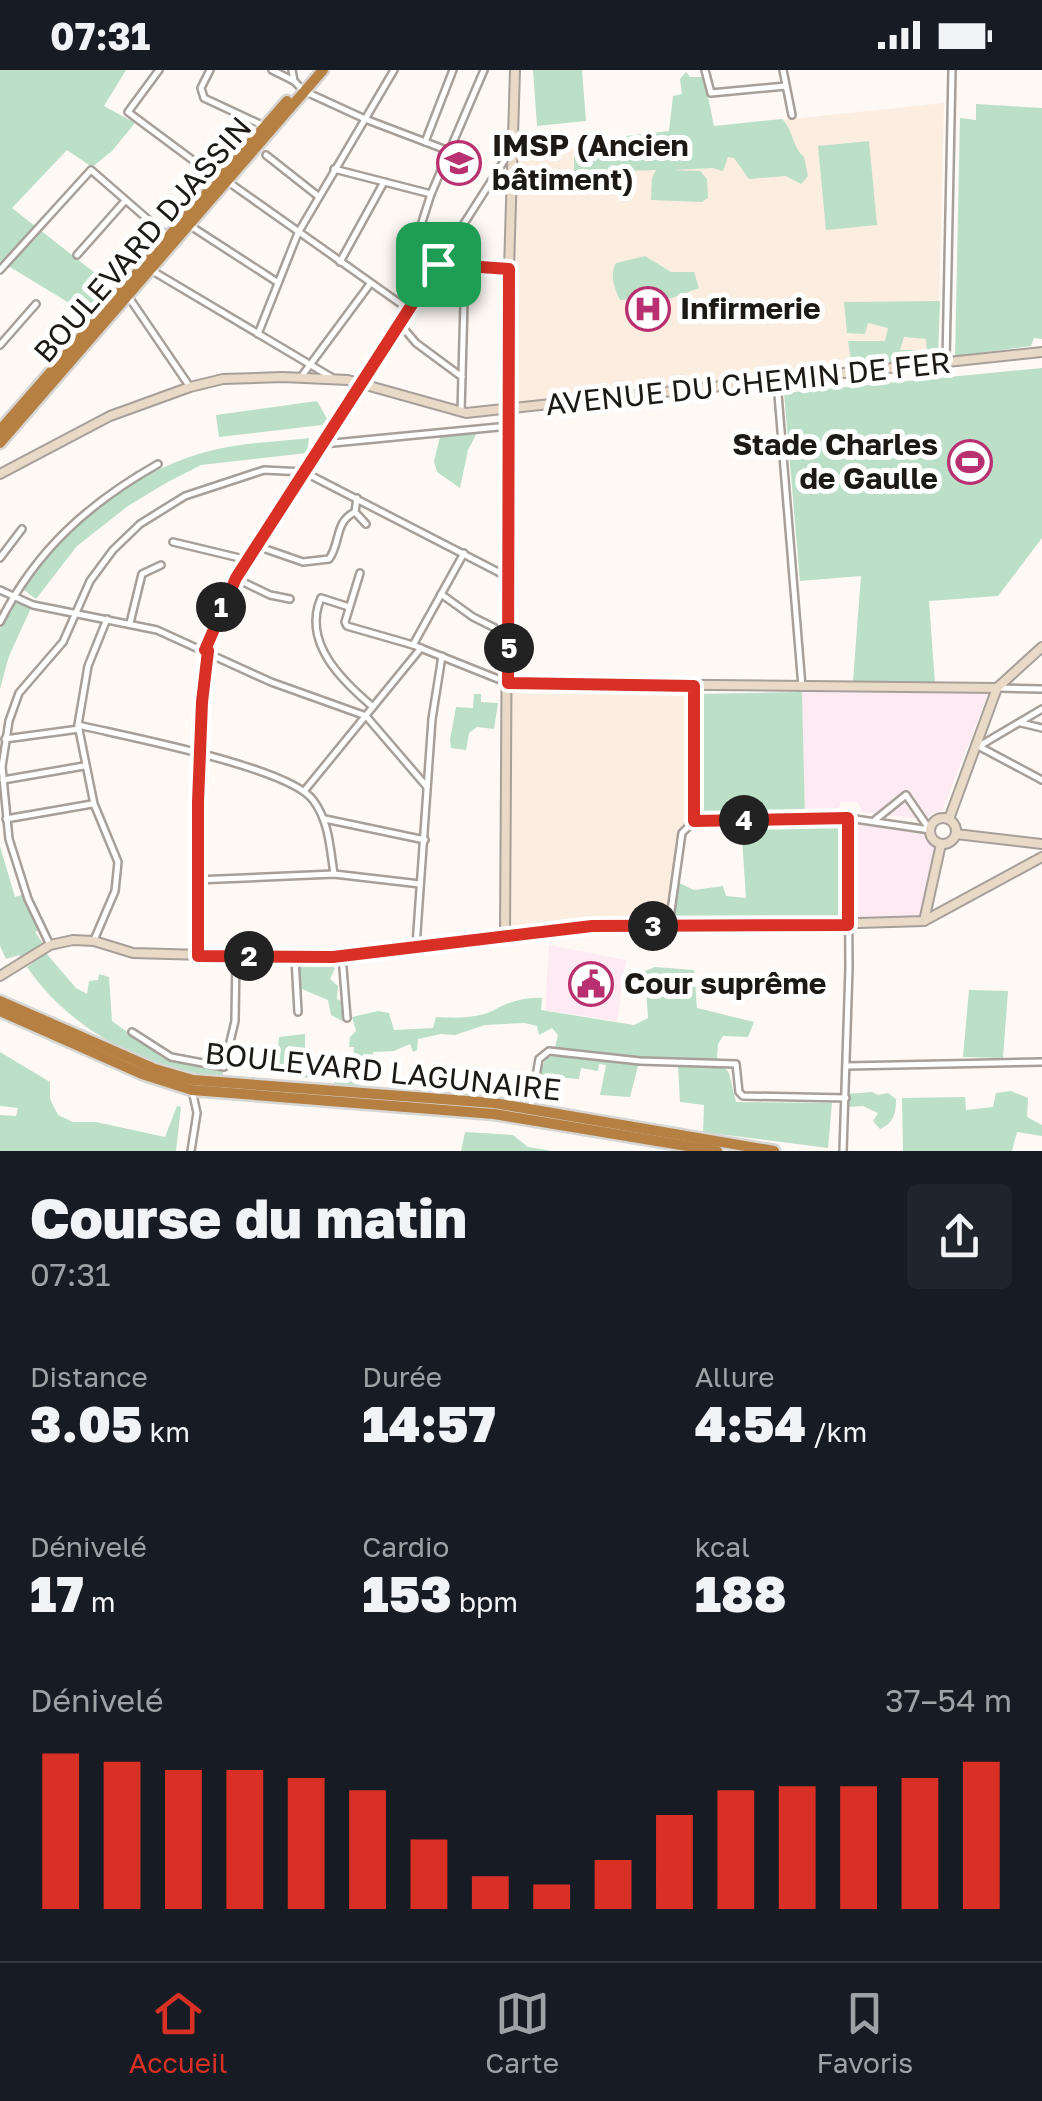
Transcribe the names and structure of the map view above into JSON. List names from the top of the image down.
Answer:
{
  "streets": {
    "highway": ["BOULEVARD DJASSIN", "BOULEVARD LAGUNAIRE"],
    "street": ["AVENUE DU CHEMIN DE FER"]
  },
  "places": {
    "school or university": ["IMSP (Ancien bâtiment)"],
    "hospital": ["Infirmerie"],
    "sports": ["Stade Charles de Gaulle"],
    "public building": ["Cour suprême"]
  },
  "page": {
    "status": "07:31",
    "pins": [
      "1",
      "5",
      "4",
      "3",
      "2"
    ],
    "heading": ["Course du matin", "07:31"],
    "stats": [
      ["Distance", "3.05 km"],
      ["Durée", "14:57"],
      ["Allure", "4:54 /km"],
      ["Dénivelé", "17 m"],
      ["Cardio", "153 bpm"],
      ["kcal", "188"]
    ],
    "chart": ["Dénivelé", "37–54 m"],
    "tabs": ["Accueil", "Carte", "Favoris"]
  }
}
